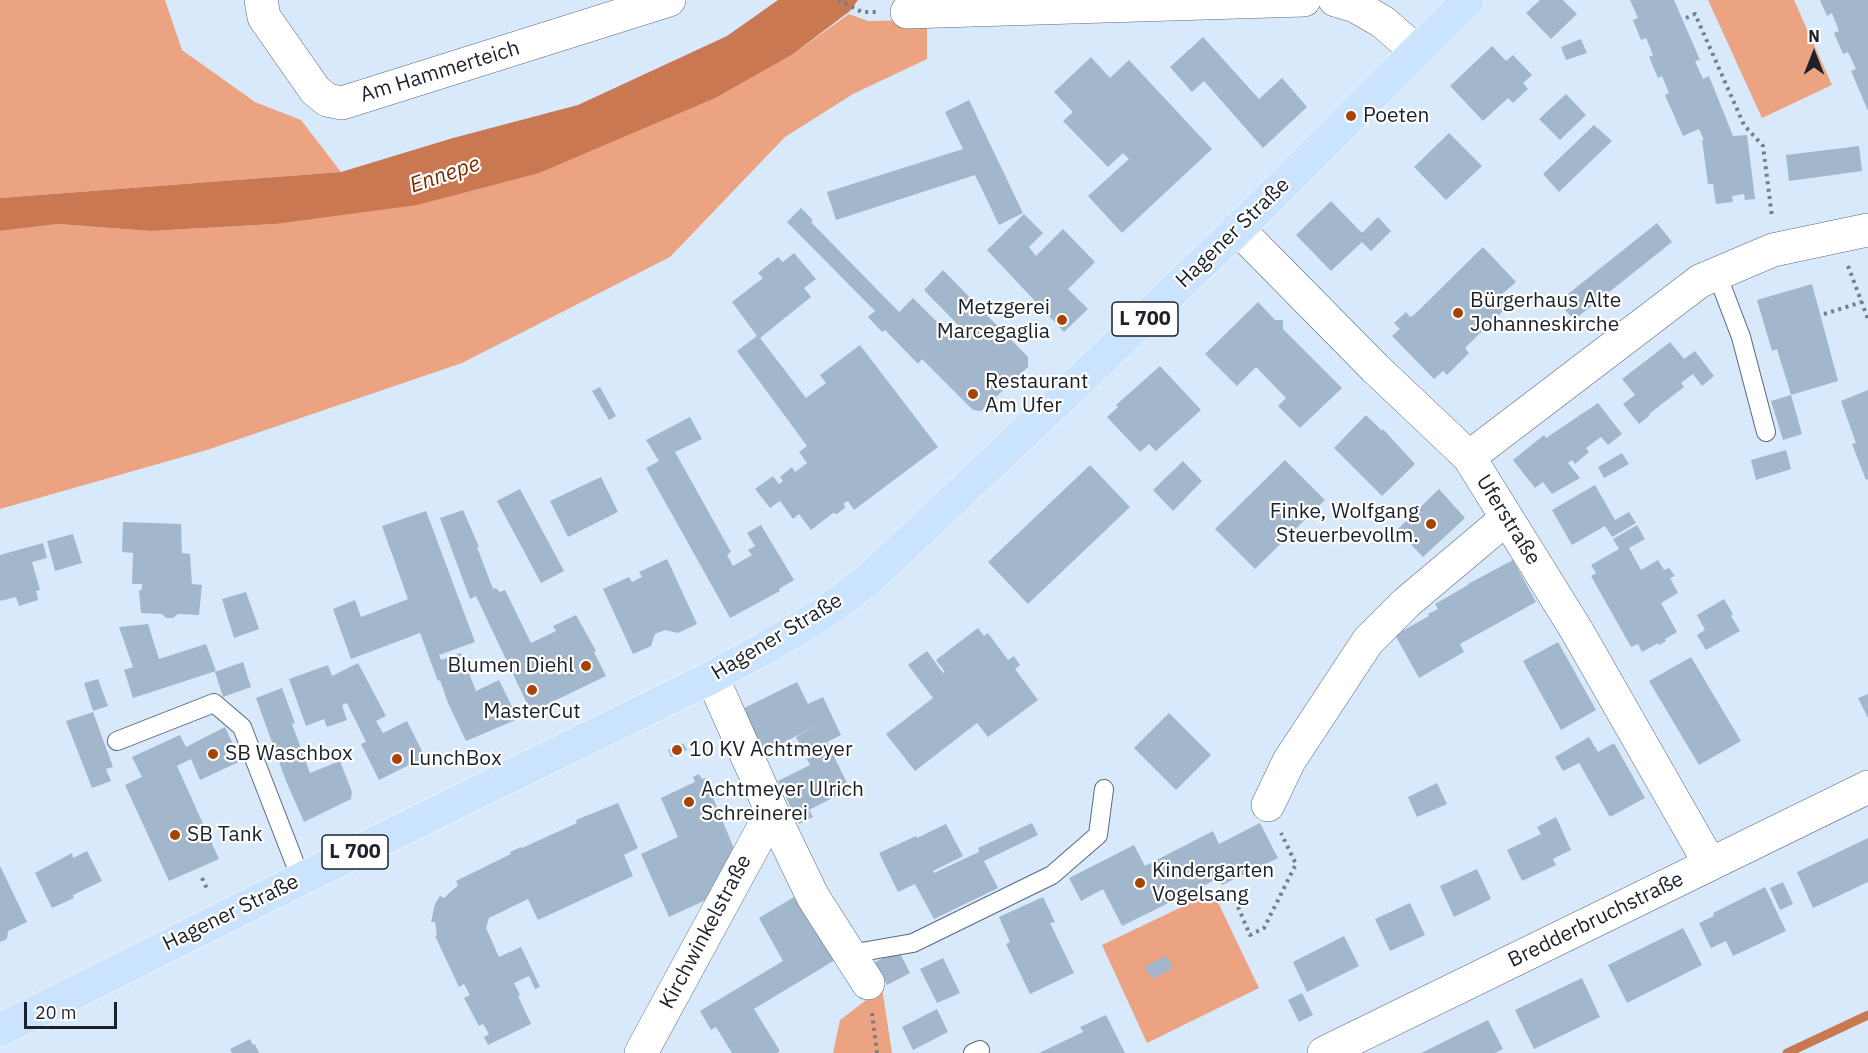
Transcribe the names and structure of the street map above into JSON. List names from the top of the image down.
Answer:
{
  "streets": {
    "main road": ["Hagener Straße", "L 700"],
    "street": [
      "Am Hammerteich",
      "Uferstraße",
      "Bredderbruchstraße",
      "Kirchwinkelstraße"
    ]
  },
  "crossings": [
    ["Hagener Straße", "Uferstraße"],
    ["Uferstraße", "Bredderbruchstraße"]
  ],
  "water": ["Ennepe"],
  "places": [
    "Poeten",
    "Bürgerhaus Alte Johanneskirche",
    "Metzgerei Marcegaglia",
    "Restaurant Am Ufer",
    "Finke, Wolfgang Steuerbevollm.",
    "Blumen Diehl",
    "MasterCut",
    "10 KV Achtmeyer",
    "SB Waschbox",
    "LunchBox",
    "Achtmeyer Ulrich Schreinerei",
    "SB Tank",
    "Kindergarten Vogelsang"
  ],
  "scale_bar": "20 m",
  "north": "top"
}
